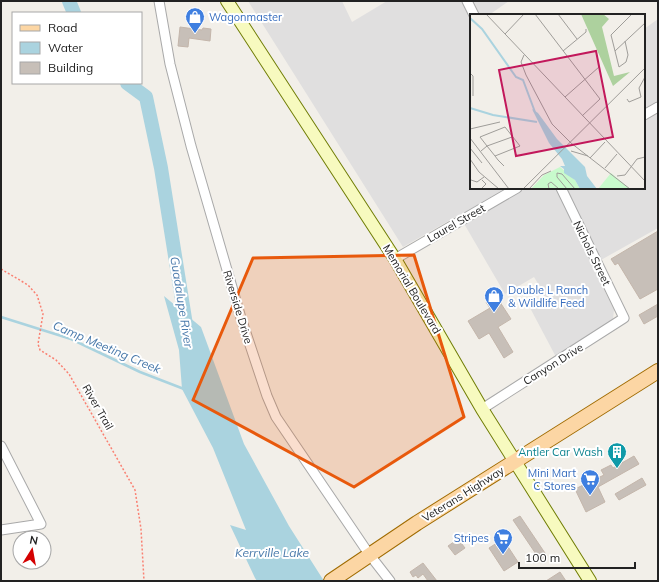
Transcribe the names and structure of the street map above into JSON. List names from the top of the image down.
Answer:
{
  "streets": {
    "main road": ["Memorial Boulevard", "Veterans Highway"],
    "street": [
      "Laurel Street",
      "Nichols Street",
      "Riverside Drive",
      "Canyon Drive"
    ],
    "path": ["River Trail"]
  },
  "crossings": [
    ["Laurel Street", "Memorial Boulevard"],
    ["Nichols Street", "Canyon Drive"],
    ["Memorial Boulevard", "Canyon Drive"],
    ["Memorial Boulevard", "Veterans Highway"],
    ["Riverside Drive", "Veterans Highway"]
  ],
  "water": ["Guadalupe River", "Camp Meeting Creek", "Kerrville Lake"],
  "places": {
    "shop": ["Wagonmaster", "Double L Ranch & Wildlife Feed"],
    "building": ["Antler Car Wash"],
    "supermarket": ["Mini Mart C Stores", "Stripes"]
  },
  "legend": ["Road", "Water", "Building"],
  "scale_bar": "100 m",
  "north": "top"
}
